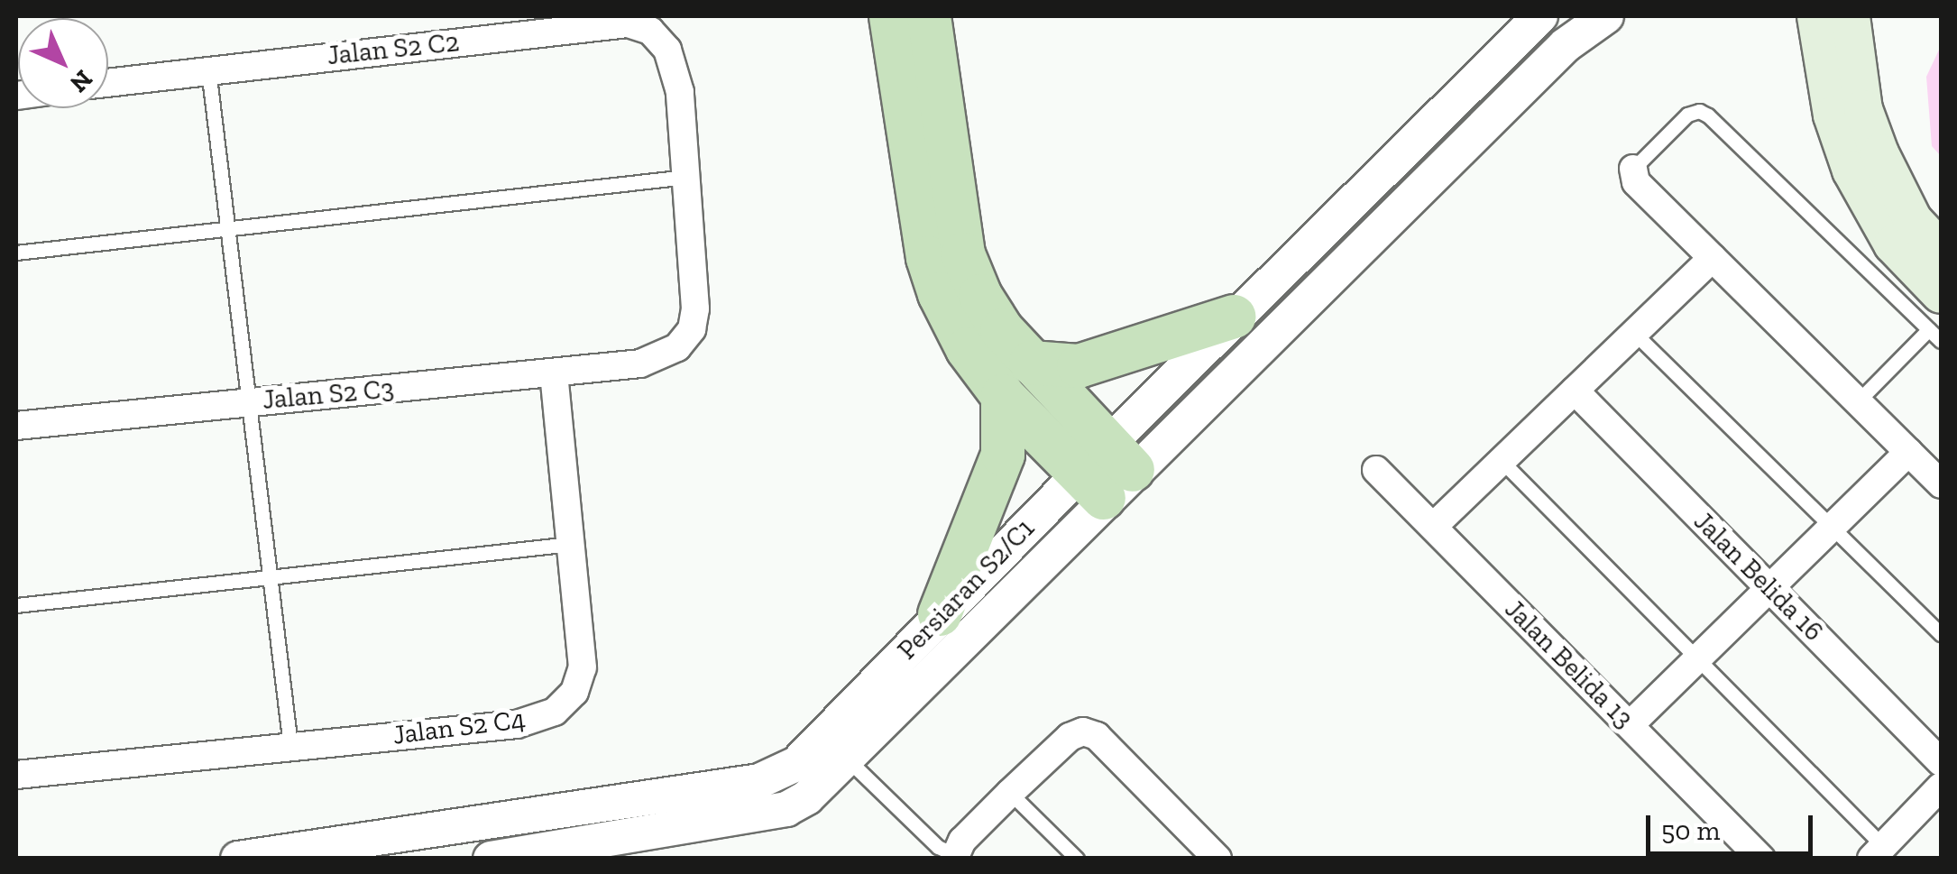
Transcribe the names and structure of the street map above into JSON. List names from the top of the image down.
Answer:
{
  "streets": {
    "street": [
      "Jalan S2 C2",
      "Jalan S2 C3",
      "Jalan Belida 16",
      "Persiaran S2/C1",
      "Jalan Belida 13",
      "Jalan S2 C4"
    ]
  },
  "crossings": [
    ["Jalan S2 C2", "Jalan S2 C3"],
    ["Jalan S2 C3", "Jalan S2 C4"]
  ],
  "scale_bar": "50 m",
  "north": "bottom right"
}
